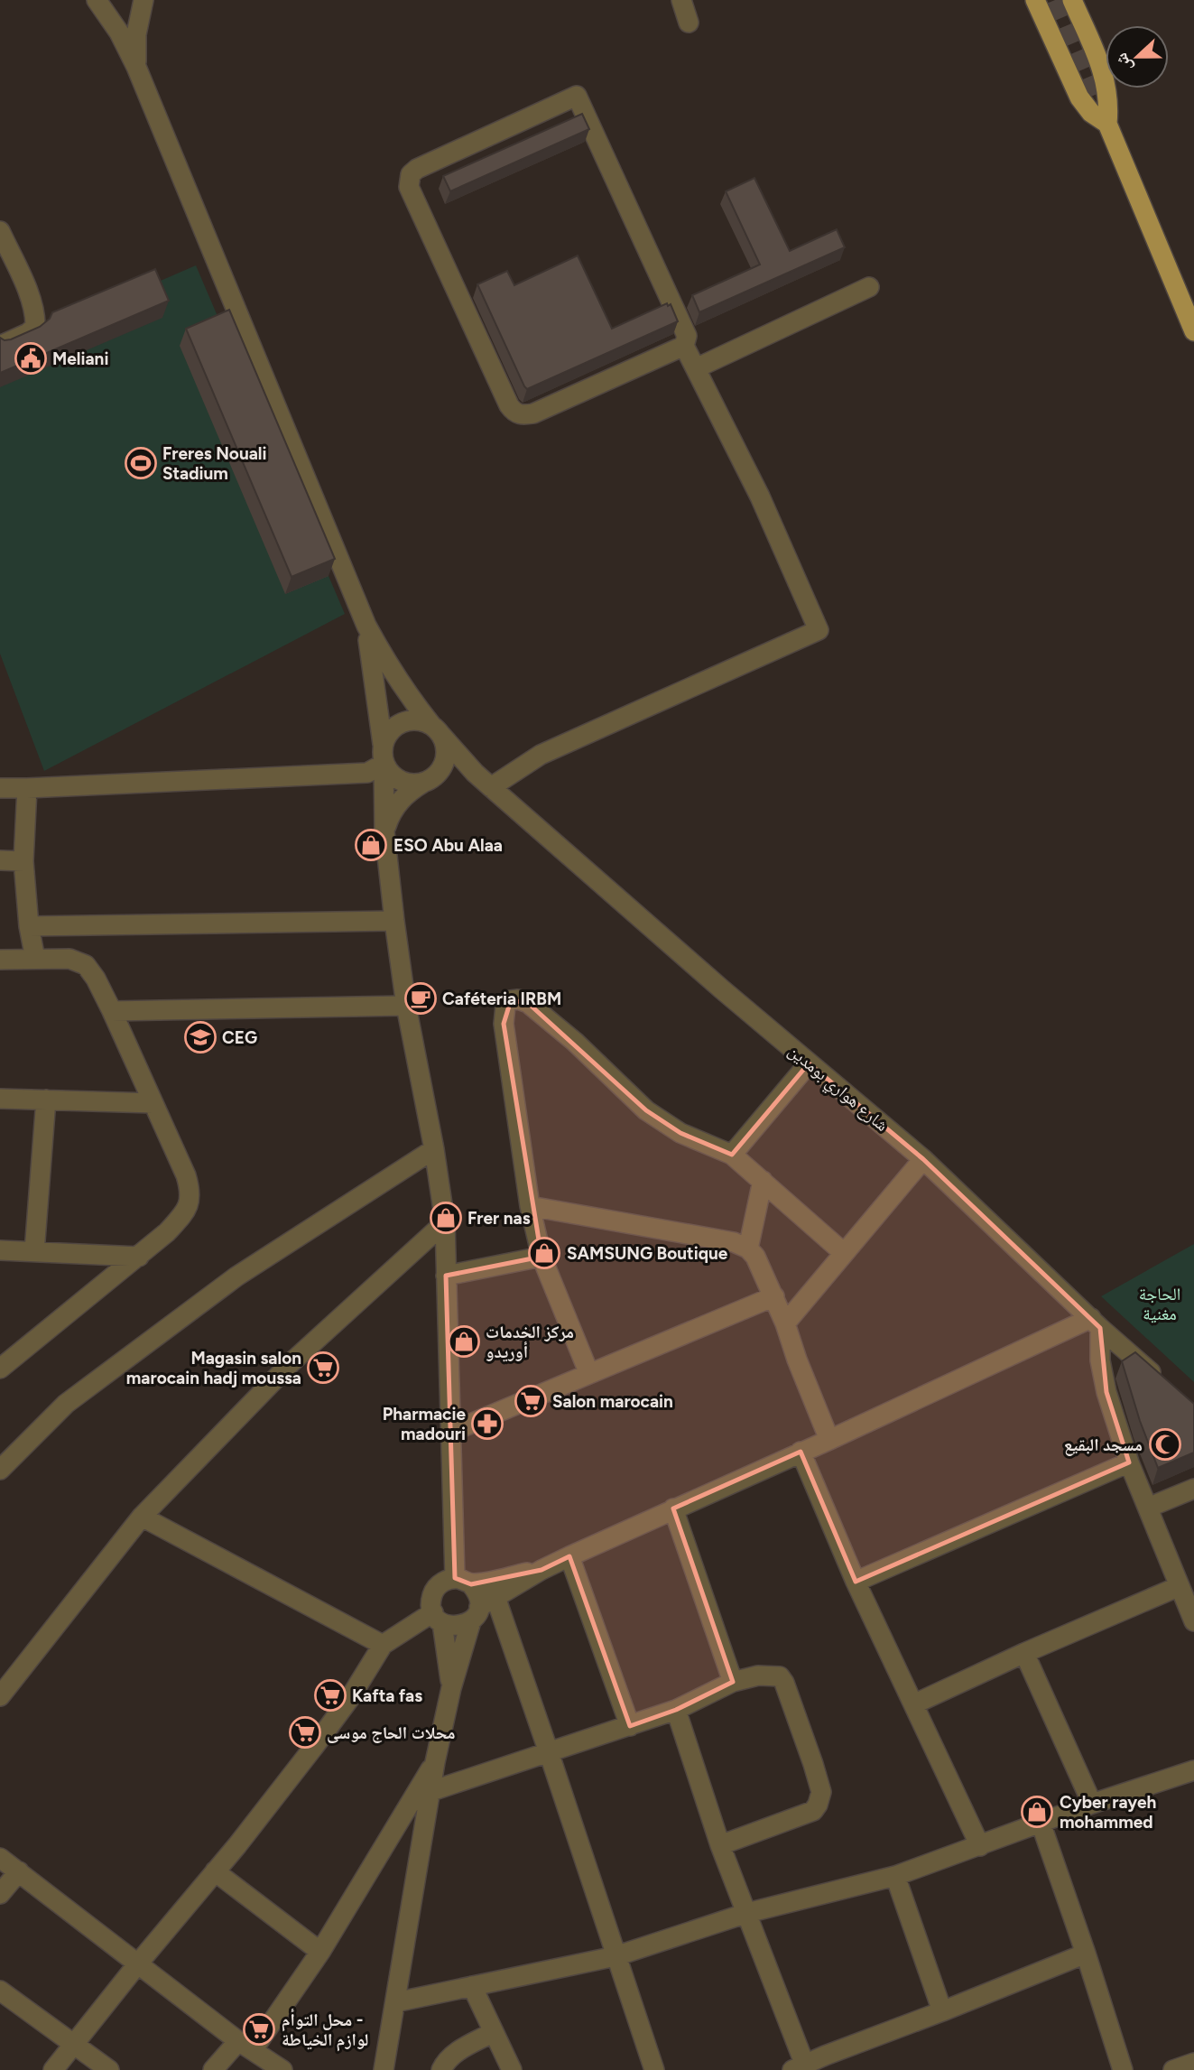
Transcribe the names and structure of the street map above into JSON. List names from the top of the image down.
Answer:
{
  "streets": {
    "street": ["شارع هواري بومدين"]
  },
  "parks": ["الحاجة مغنية"],
  "places": {
    "public building": ["Meliani"],
    "sports": ["Freres Nouali Stadium"],
    "shop": [
      "ESO Abu Alaa",
      "Frer nas",
      "SAMSUNG Boutique",
      "مركز الخدمات أوريدو",
      "Cyber rayeh mohammed"
    ],
    "cafe": ["Caféteria IRBM"],
    "school or university": ["CEG"],
    "supermarket": [
      "Magasin salon marocain hadj moussa",
      "Salon marocain",
      "Kafta fas",
      "محلات الحاج موسى",
      "محل التوأم - لوازم الخياطة"
    ],
    "pharmacy": ["Pharmacie madouri"],
    "mosque": ["مسجد البقيع"]
  },
  "north": "left"
}
